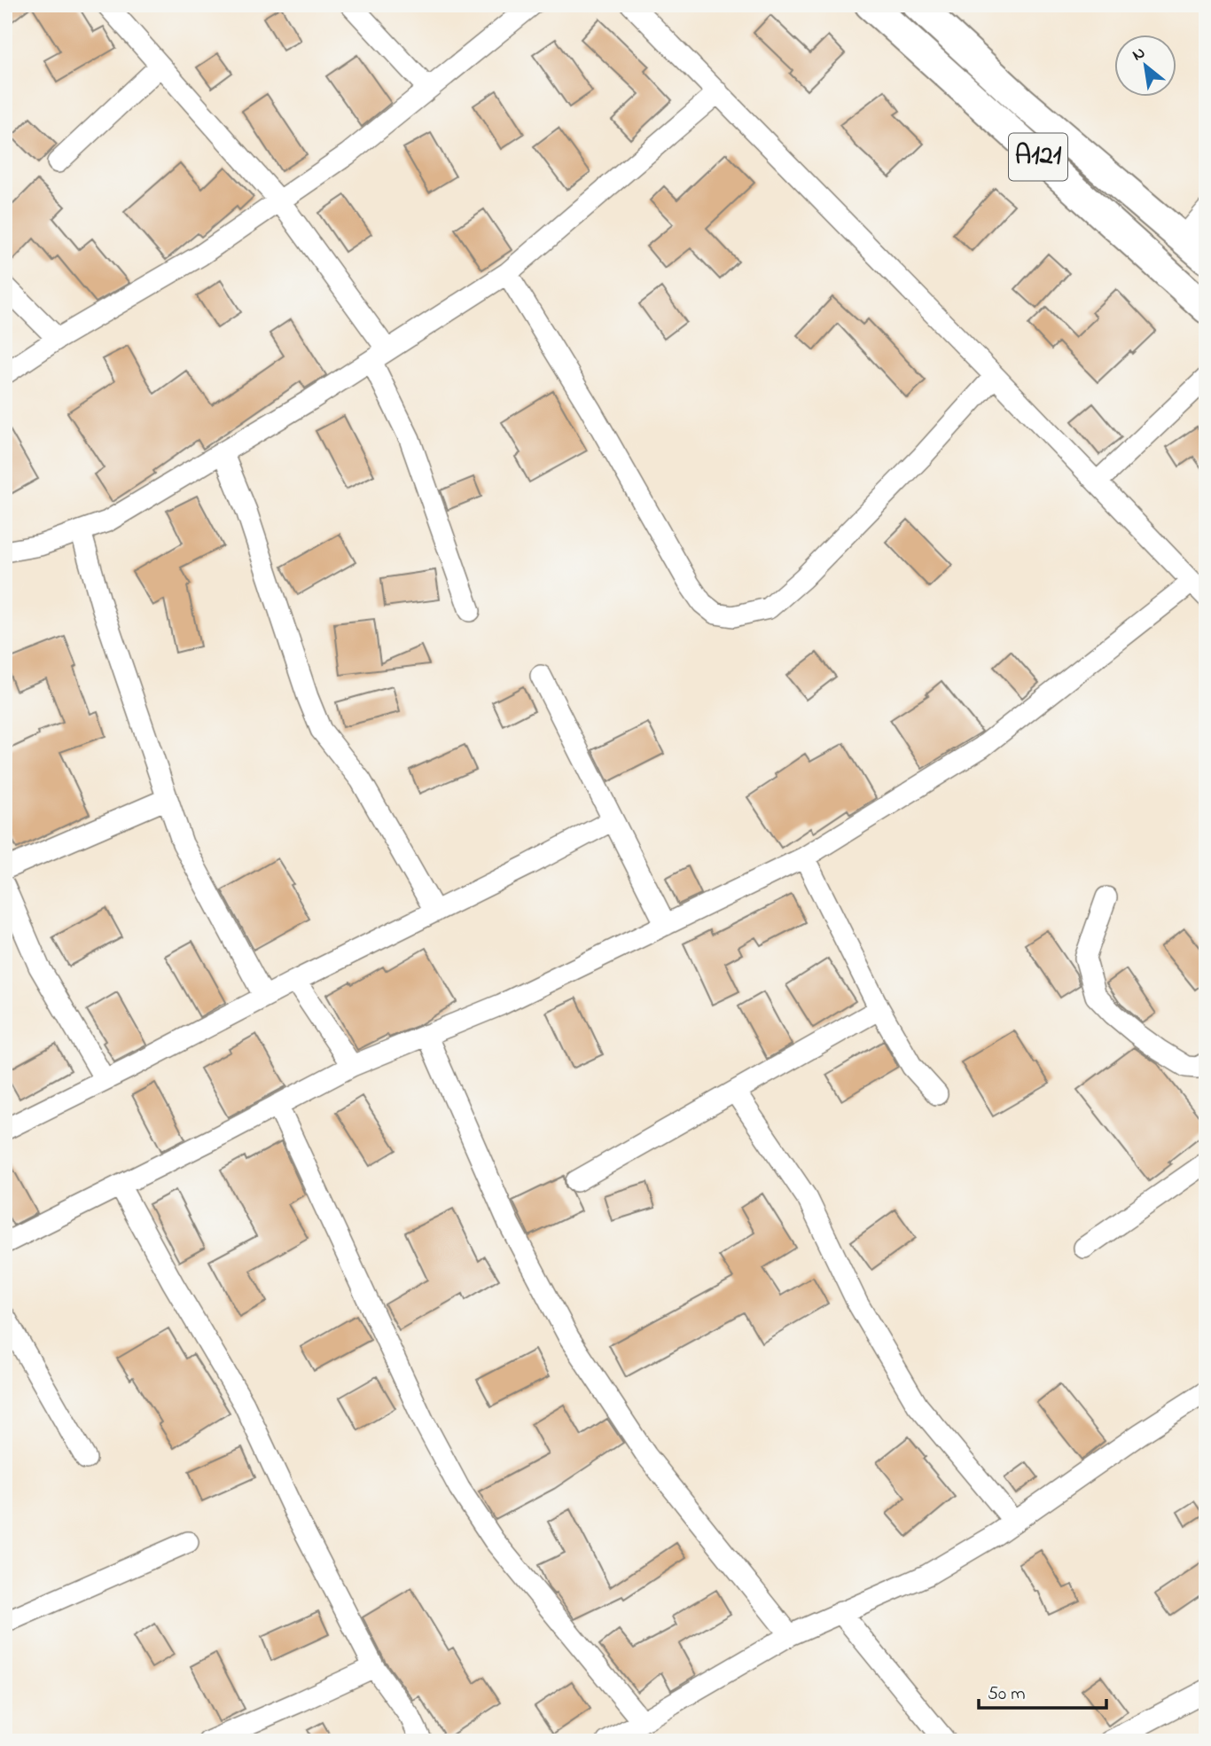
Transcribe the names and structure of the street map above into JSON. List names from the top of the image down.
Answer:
{
  "streets": {
    "highway": ["A121"]
  },
  "scale_bar": "50 m",
  "north": "top left"
}
